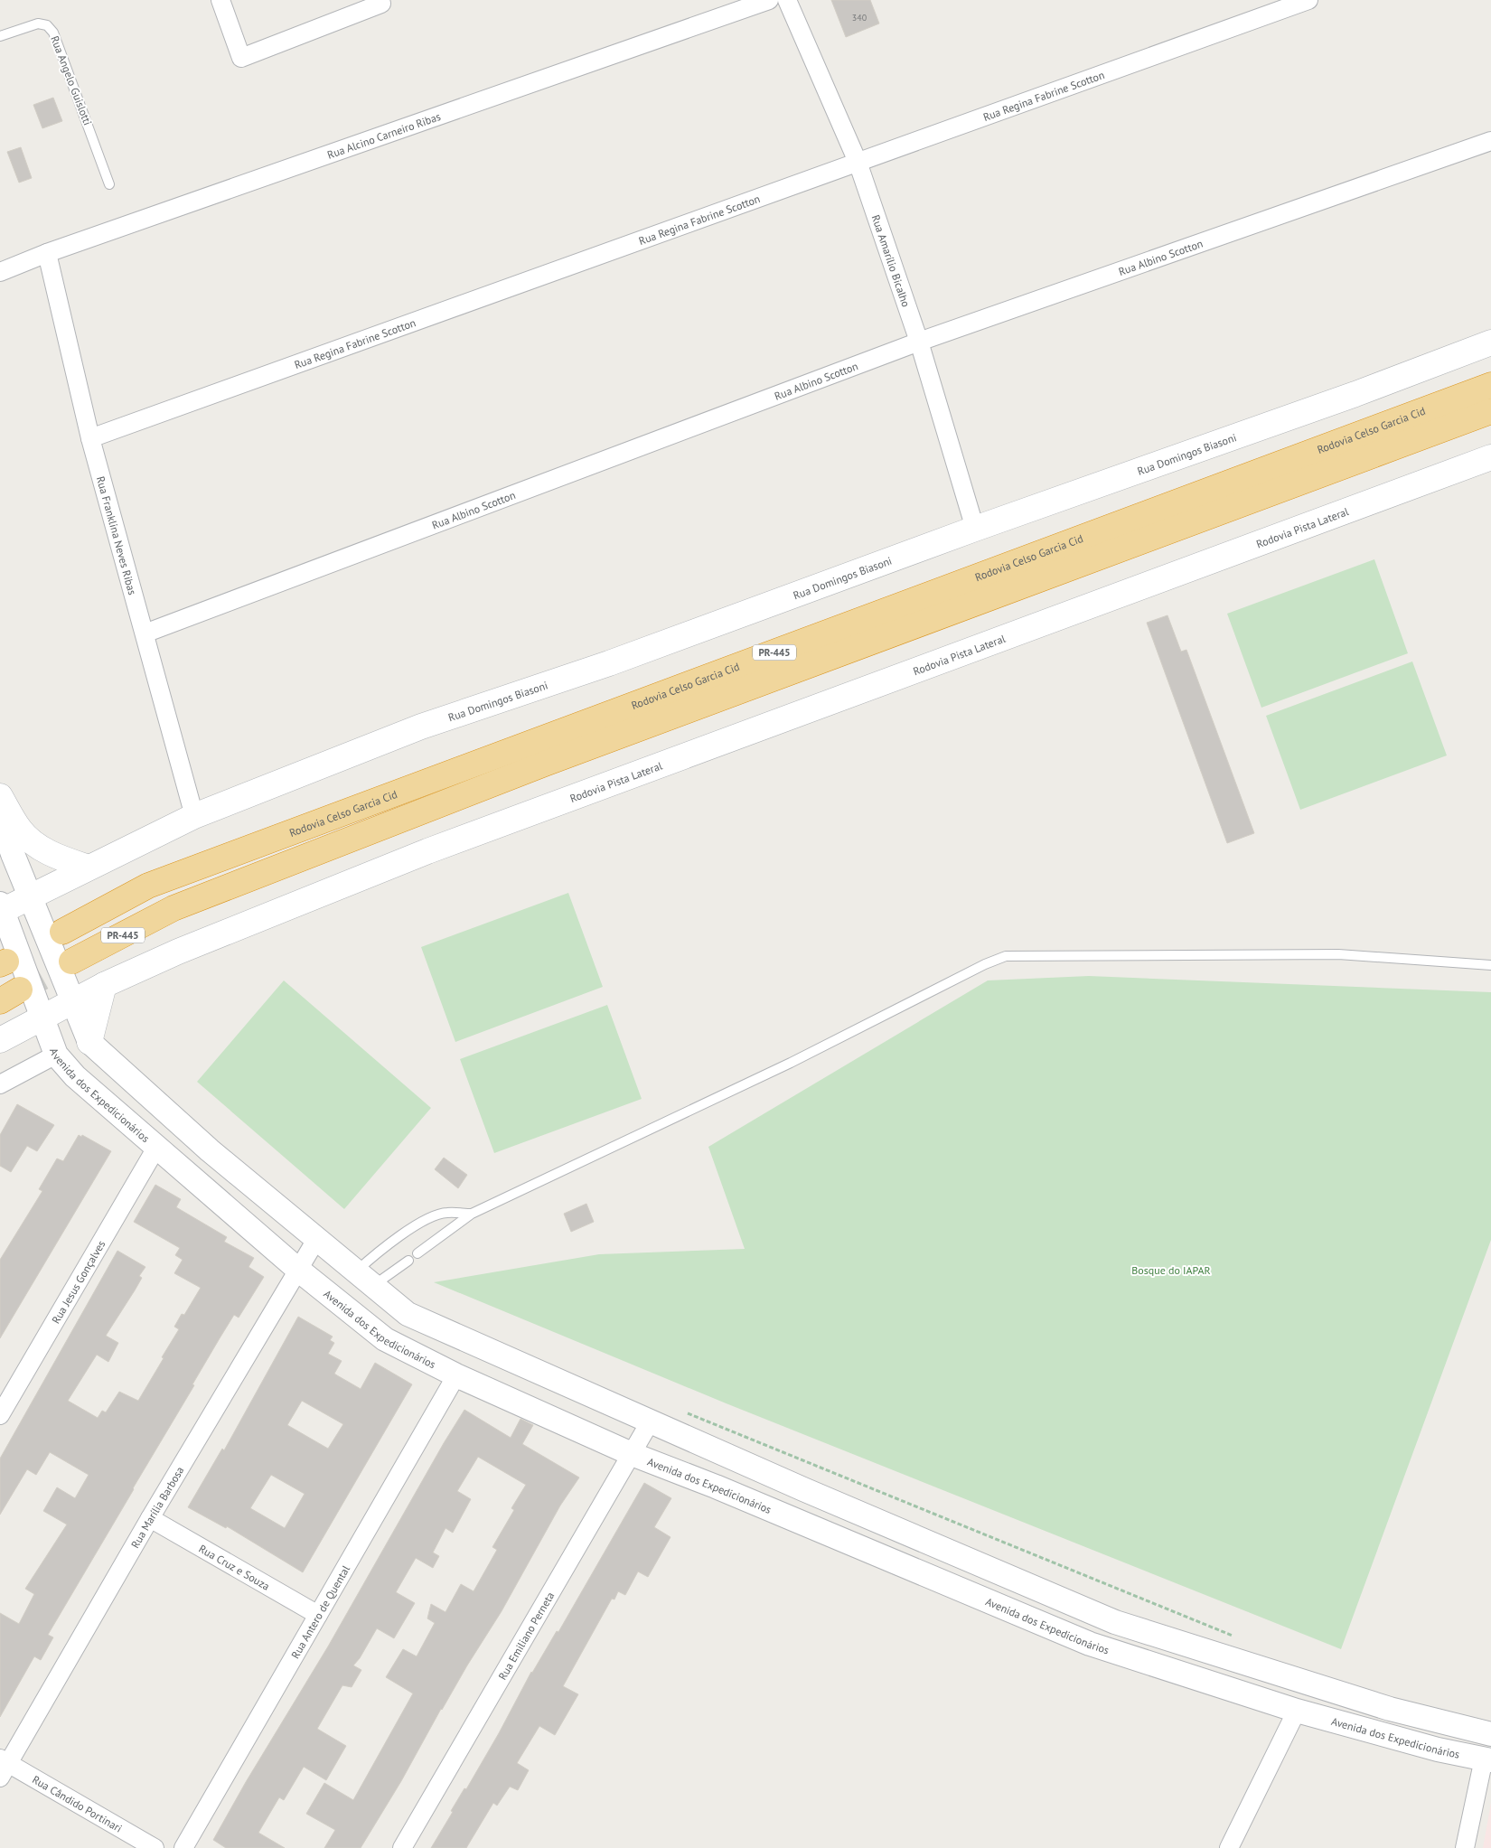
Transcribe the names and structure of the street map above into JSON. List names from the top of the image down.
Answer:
{
  "streets": {
    "highway": ["Rodovia Celso Garcia Cid", "PR-445"],
    "main road": ["Rua Domingos Biasoni", "Rodovia Pista Lateral"],
    "street": [
      "Rua Regina Fabrine Scotton",
      "Rua Alcino Carneiro Ribas",
      "Rua Albino Scotton",
      "Rua Amarílio Bicalho",
      "Rua Franklina Neves Ribas",
      "Avenida dos Expedicionários",
      "Rua Jesus Gonçalves",
      "Rua Marília Barbosa",
      "Rua Cruz e Souza",
      "Rua Antero de Quental",
      "Rua Emiliano Perneta",
      "Rua Cândido Portinari"
    ],
    "lane": ["Rua Angelo Guislotti"]
  },
  "crossings": [
    ["Rua Regina Fabrine Scotton", "Rua Amarílio Bicalho"],
    ["Rua Regina Fabrine Scotton", "Rua Franklina Neves Ribas"],
    ["Rua Alcino Carneiro Ribas", "Rua Franklina Neves Ribas"],
    ["Rua Albino Scotton", "Rua Amarílio Bicalho"],
    ["Rua Albino Scotton", "Rua Franklina Neves Ribas"],
    ["Rua Amarílio Bicalho", "Rua Domingos Biasoni"],
    ["Rua Domingos Biasoni", "Rua Franklina Neves Ribas"],
    ["Avenida dos Expedicionários", "Rua Jesus Gonçalves"],
    ["Avenida dos Expedicionários", "Rua Marília Barbosa"],
    ["Avenida dos Expedicionários", "Rua Antero de Quental"],
    ["Avenida dos Expedicionários", "Rua Emiliano Perneta"],
    ["Rua Marília Barbosa", "Rua Cruz e Souza"],
    ["Rua Marília Barbosa", "Rua Cândido Portinari"],
    ["Rua Cruz e Souza", "Rua Antero de Quental"]
  ],
  "parks": ["Bosque do IAPAR"],
  "house_numbers": ["340"]
}
